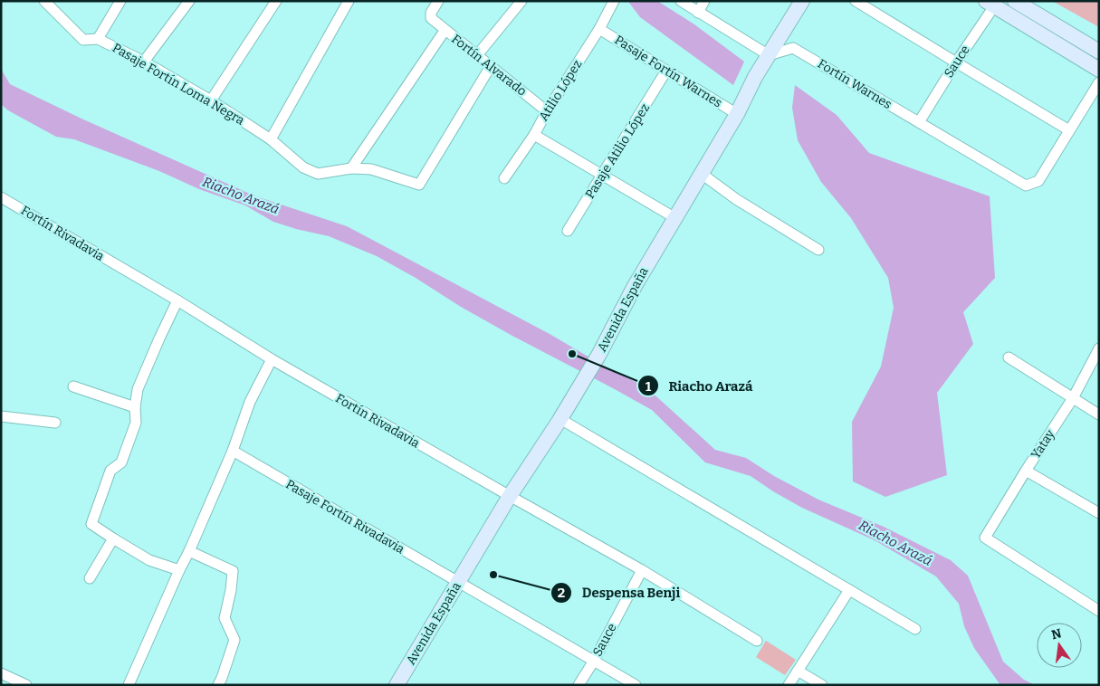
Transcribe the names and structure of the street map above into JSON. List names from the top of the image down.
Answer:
{
  "streets": {
    "main road": ["Avenida España"],
    "street": [
      "Sauce",
      "Fortín Alvarado",
      "Pasaje Fortín Warnes",
      "Pasaje Fortín Loma Negra",
      "Fortín Warnes",
      "Atilio López",
      "Pasaje Atilio López",
      "Fortín Rivadavia",
      "Yatay",
      "Pasaje Fortín Rivadavia"
    ]
  },
  "crossings": [
    ["Sauce", "Fortín Warnes"],
    ["Sauce", "Fortín Rivadavia"],
    ["Sauce", "Pasaje Fortín Rivadavia"],
    ["Fortín Alvarado", "Pasaje Fortín Loma Negra"],
    ["Fortín Alvarado", "Atilio López"],
    ["Pasaje Fortín Warnes", "Atilio López"],
    ["Pasaje Fortín Warnes", "Pasaje Atilio López"],
    ["Pasaje Fortín Warnes", "Avenida España"],
    ["Fortín Warnes", "Avenida España"],
    ["Fortín Rivadavia", "Avenida España"],
    ["Avenida España", "Pasaje Fortín Rivadavia"]
  ],
  "water": ["Riacho Arazá"],
  "places": ["Riacho Arazá", "Despensa Benji"],
  "north": "top"
}
